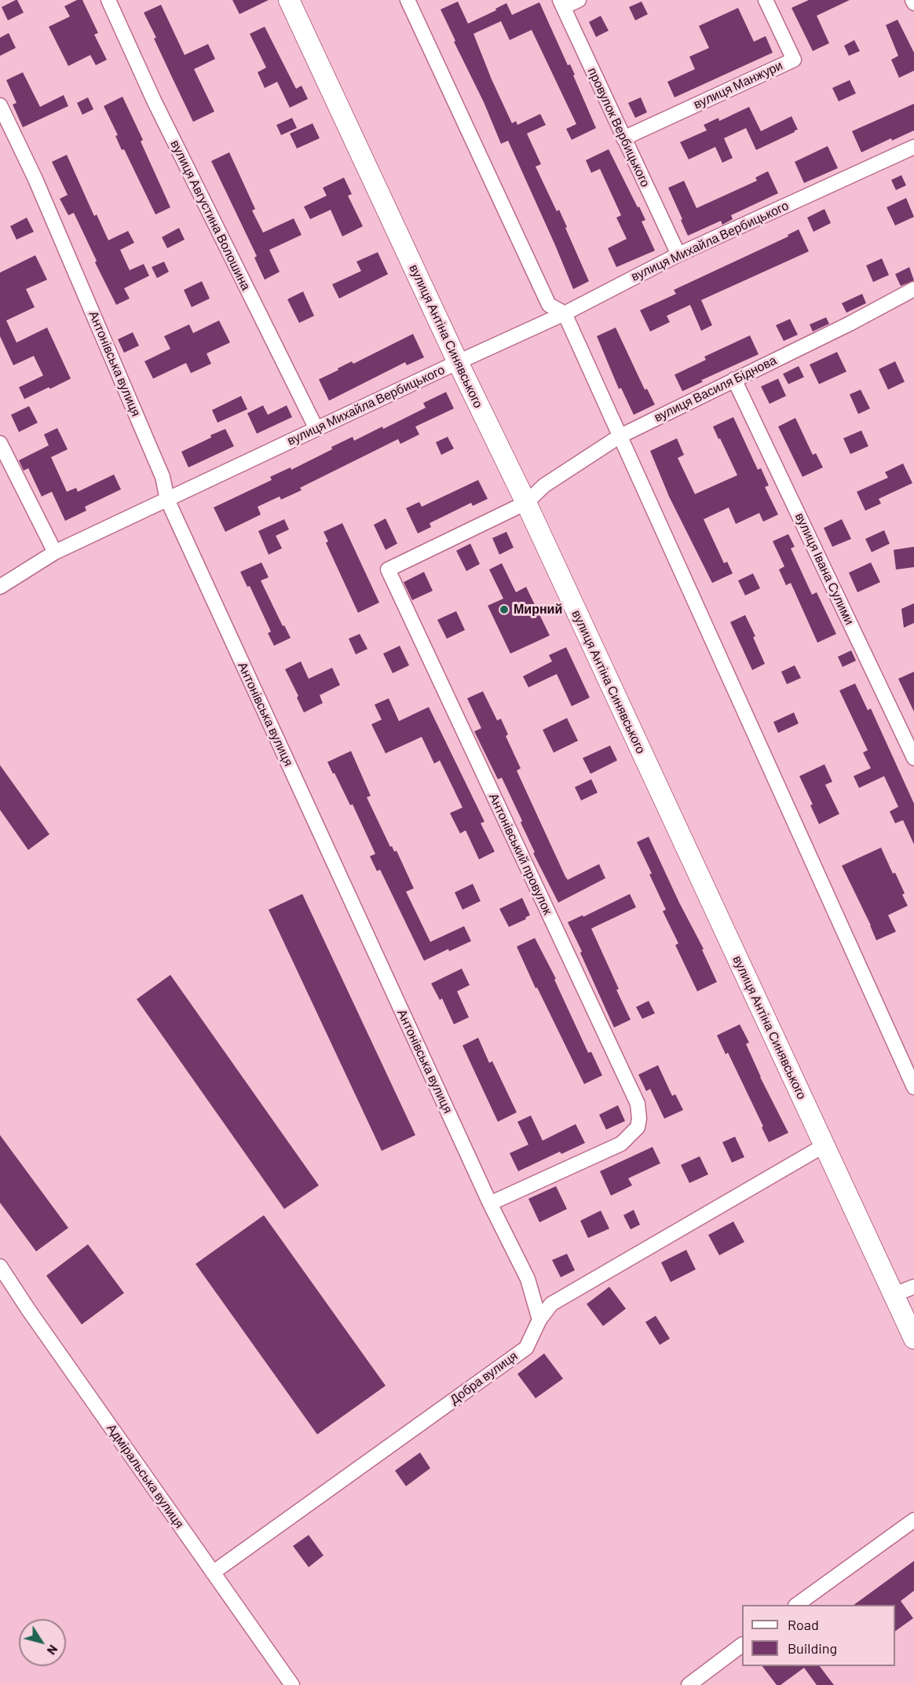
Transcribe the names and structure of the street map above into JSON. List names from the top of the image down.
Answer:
{
  "streets": {
    "street": [
      "вулиця Манжури",
      "провулок Вербицького",
      "вулиця Августина Волошина",
      "вулиця Михайла Вербицького",
      "вулиця Антіна Синявського",
      "Антонівська вулиця",
      "вулиця Василя Біднова",
      "вулиця Івана Сулими",
      "Антонівський провулок",
      "Добра вулиця",
      "Адміральська вулиця"
    ]
  },
  "crossings": [
    ["вулиця Манжури", "провулок Вербицького"],
    ["провулок Вербицького", "вулиця Михайла Вербицького"],
    ["вулиця Августина Волошина", "вулиця Михайла Вербицького"],
    ["вулиця Михайла Вербицького", "вулиця Антіна Синявського"],
    ["вулиця Михайла Вербицького", "Антонівська вулиця"],
    ["вулиця Антіна Синявського", "вулиця Василя Біднова"],
    ["вулиця Антіна Синявського", "Антонівський провулок"],
    ["вулиця Антіна Синявського", "Добра вулиця"],
    ["Антонівська вулиця", "Антонівський провулок"],
    ["Антонівська вулиця", "Добра вулиця"],
    ["вулиця Василя Біднова", "вулиця Івана Сулими"],
    ["вулиця Василя Біднова", "Антонівський провулок"],
    ["Добра вулиця", "Адміральська вулиця"]
  ],
  "places": ["Мирний"],
  "legend": ["Road", "Building"],
  "north": "bottom right"
}
